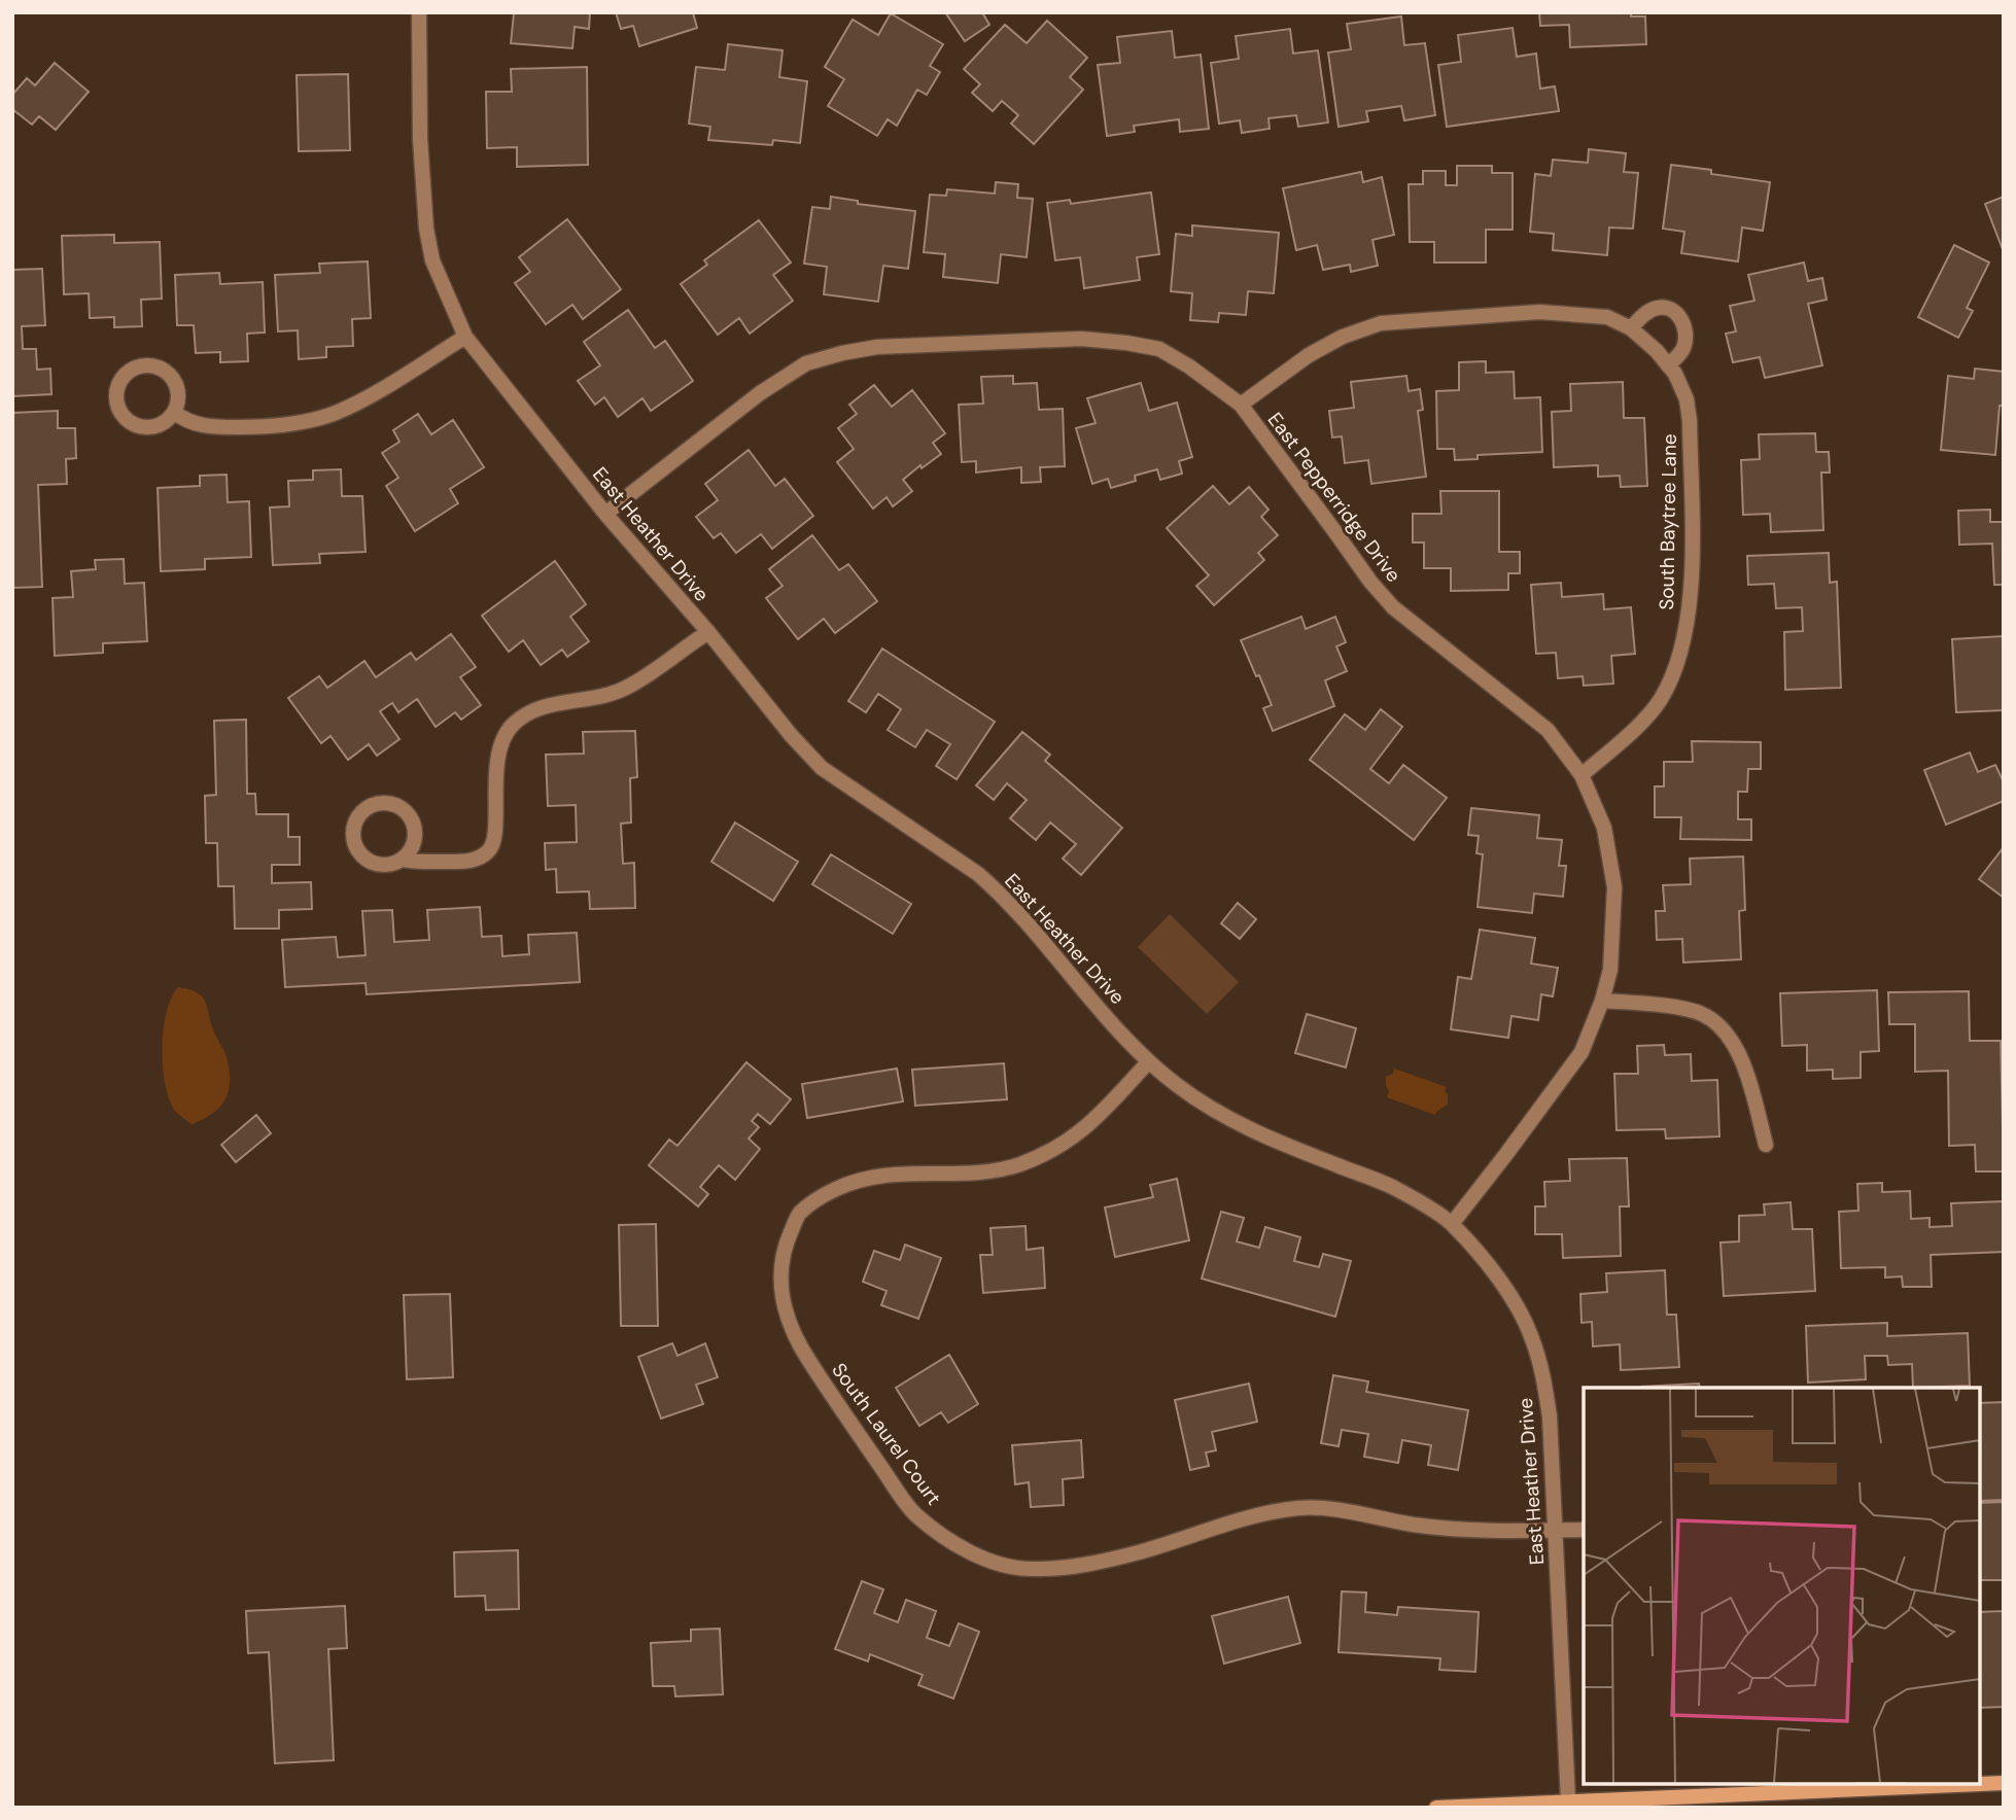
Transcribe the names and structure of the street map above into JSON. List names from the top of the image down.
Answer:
{
  "streets": {
    "street": [
      "East Pepperridge Drive",
      "South Baytree Lane",
      "East Heather Drive",
      "South Laurel Court"
    ]
  },
  "crossings": [
    ["East Pepperridge Drive", "South Baytree Lane"],
    ["East Pepperridge Drive", "East Heather Drive"],
    ["East Heather Drive", "South Laurel Court"]
  ]
}
